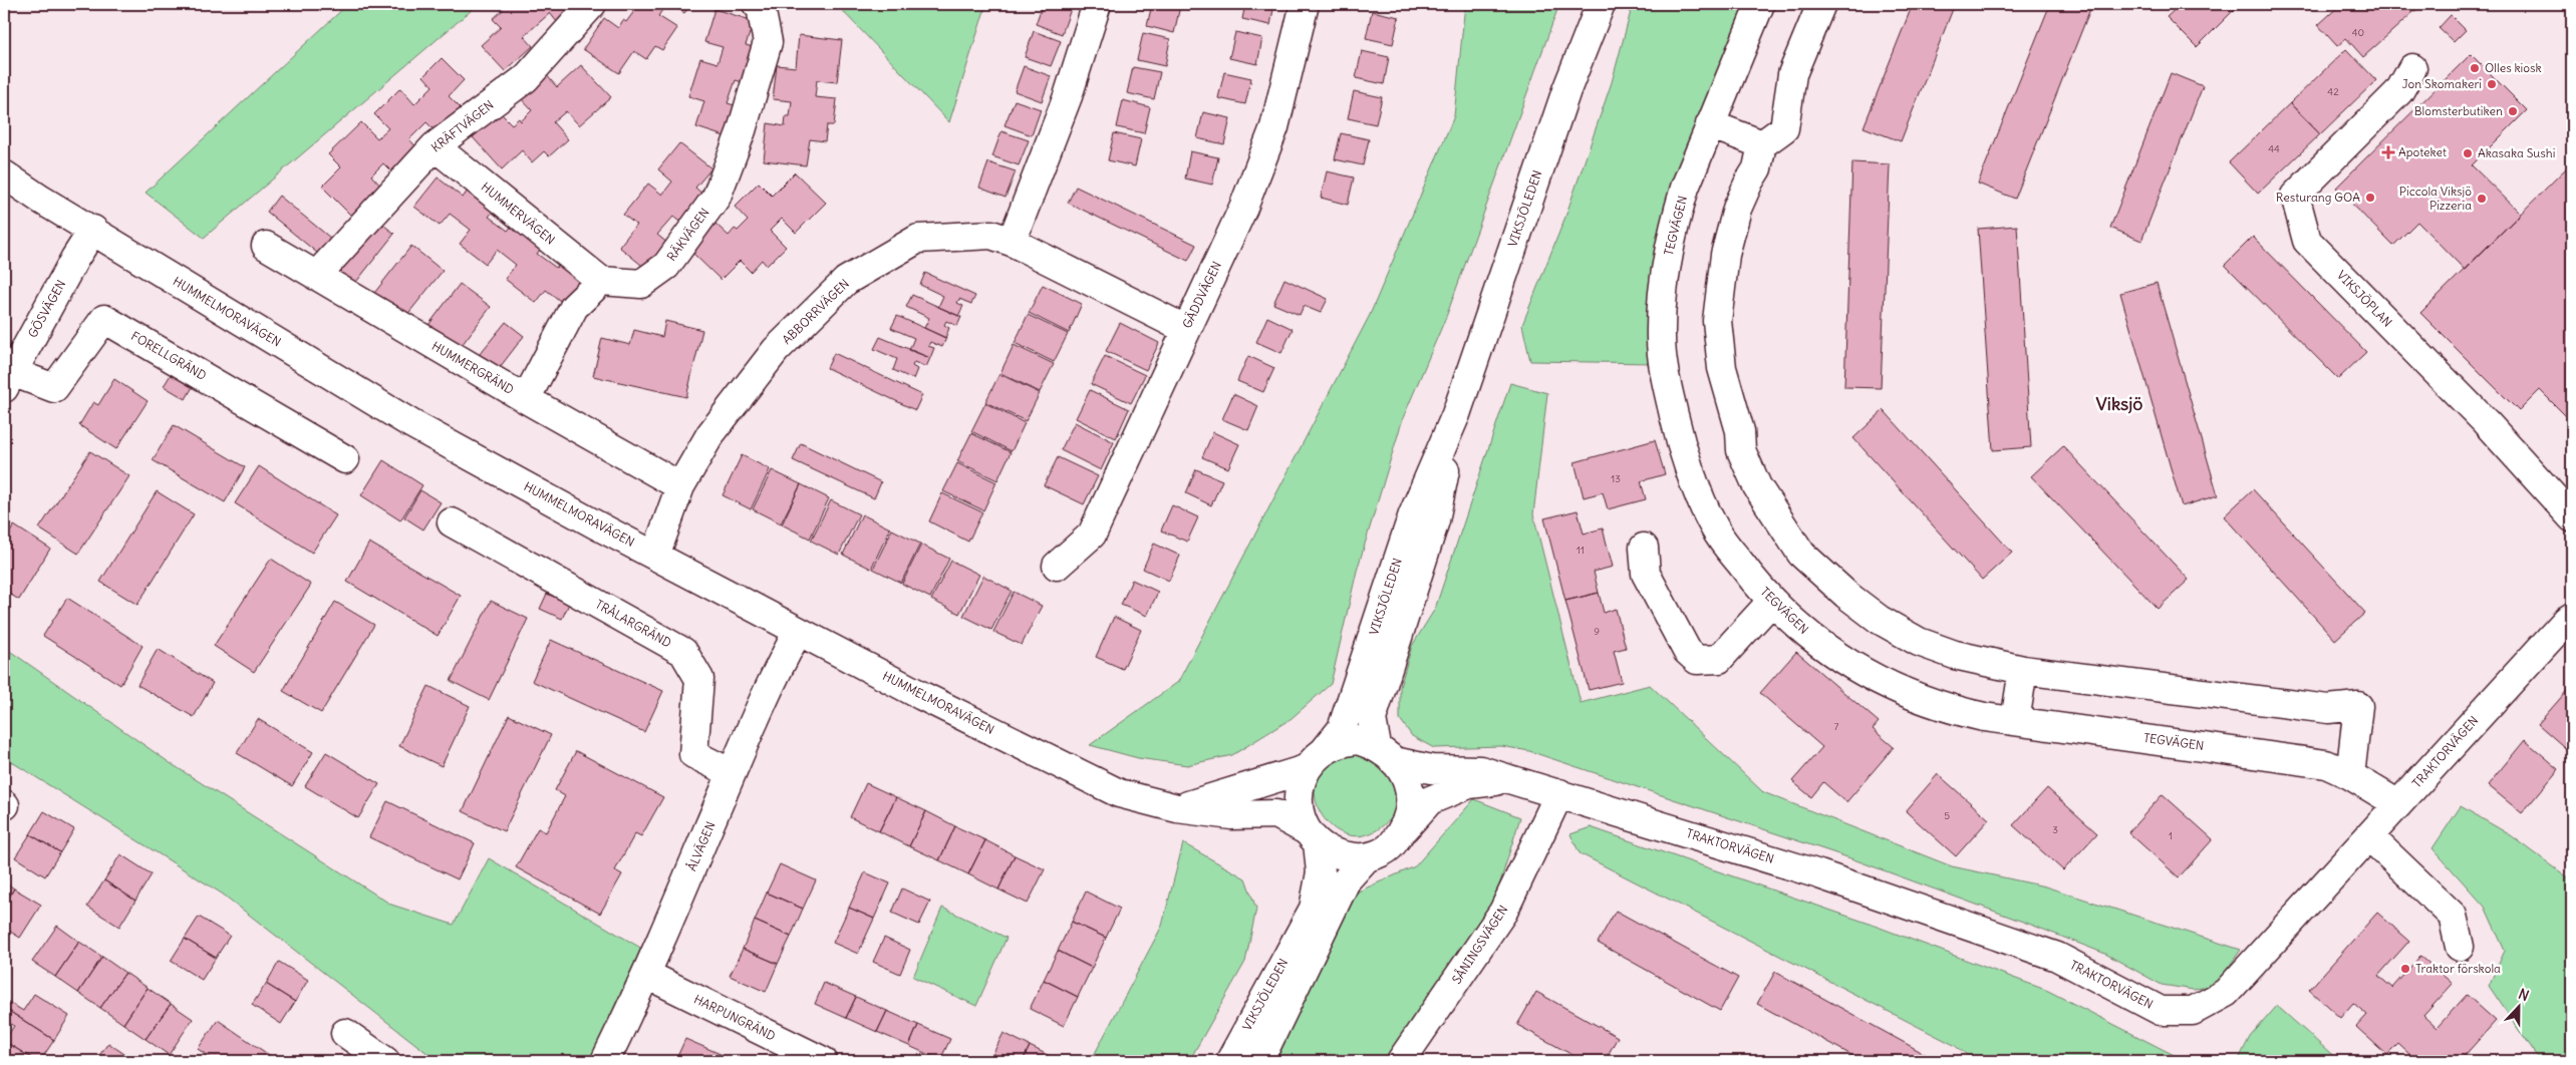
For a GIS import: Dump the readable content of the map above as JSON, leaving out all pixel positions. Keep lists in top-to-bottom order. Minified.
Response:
{"streets":{"street":["KRÄFTVÄGEN","VIKSJÖLEDEN","HUMMERVÄGEN","TEGVÄGEN","RÄKVÄGEN","GÄDDVÄGEN","VIKSJÖPLAN","GÖSVÄGEN","HUMMELMORAVÄGEN","ABBORRVÄGEN","FORELLGRÄND","HUMMERGRÄND","TRÅLARGRÄND","TRAKTORVÄGEN","ÅLVÄGEN","SÅNINGSVÄGEN","HARPUNGRÄND"]},"crossings":[["KRÄFTVÄGEN","HUMMERVÄGEN"],["KRÄFTVÄGEN","HUMMERGRÄND"],["VIKSJÖLEDEN","HUMMELMORAVÄGEN"],["VIKSJÖLEDEN","TRAKTORVÄGEN"],["HUMMERVÄGEN","RÄKVÄGEN"],["TEGVÄGEN","TRAKTORVÄGEN"],["GÄDDVÄGEN","ABBORRVÄGEN"],["GÖSVÄGEN","HUMMELMORAVÄGEN"],["GÖSVÄGEN","FORELLGRÄND"],["HUMMELMORAVÄGEN","ABBORRVÄGEN"],["HUMMELMORAVÄGEN","TRAKTORVÄGEN"],["HUMMELMORAVÄGEN","ÅLVÄGEN"],["ABBORRVÄGEN","HUMMERGRÄND"],["TRÅLARGRÄND","ÅLVÄGEN"],["TRAKTORVÄGEN","SÅNINGSVÄGEN"],["ÅLVÄGEN","HARPUNGRÄND"]],"districts":["Viksjö"],"places":{"other":["Olles kiosk","Jon Skomakeri","Blomsterbutiken","Akasaka Sushi","Resturang GOA","Piccola Viksjö Pizzeria","Traktor förskola"],"health":["Apoteket"]},"house_numbers":["40","42","44","13","11","9","7","5","3","1"],"north":"top"}
